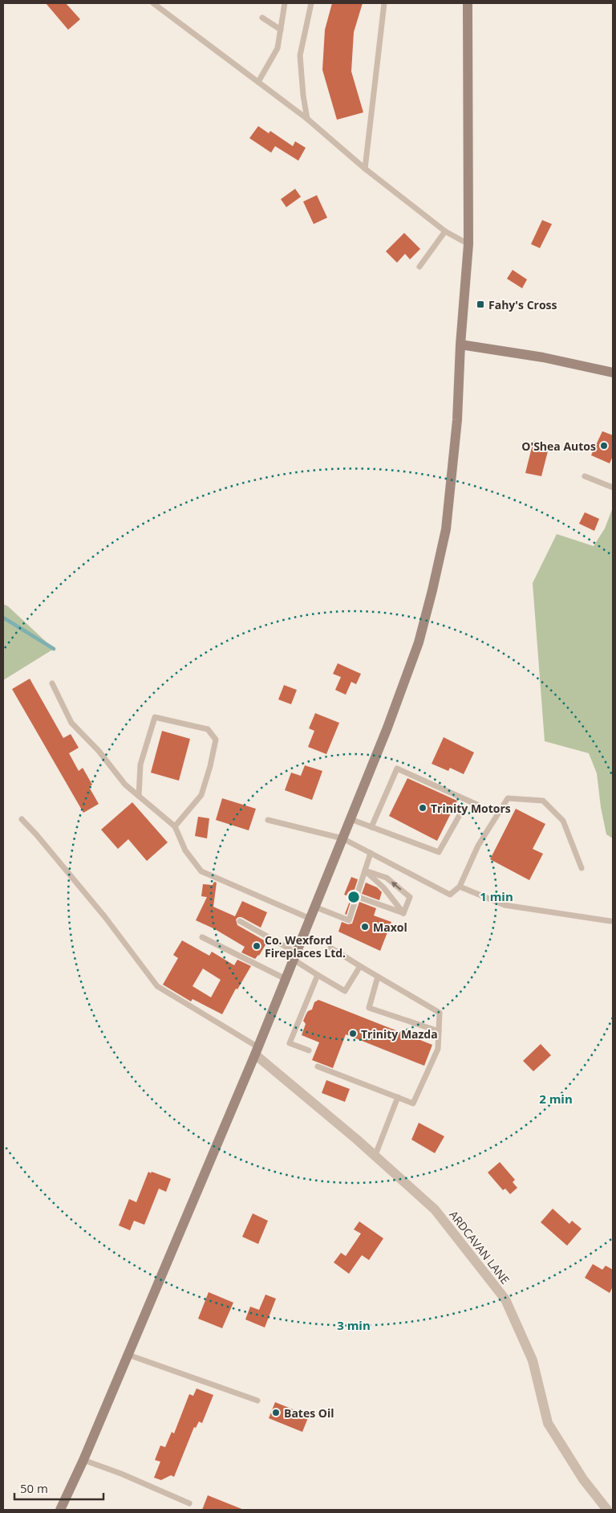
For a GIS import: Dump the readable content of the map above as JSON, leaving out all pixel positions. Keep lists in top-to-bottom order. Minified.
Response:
{"streets":{"street":["ARDCAVAN LANE"]},"places":{"transit":["Fahy's Cross"],"other":["O'Shea Autos","Trinity Motors","Maxol","Co. Wexford Fireplaces Ltd.","Trinity Mazda","Bates Oil"]},"scale_bar":"50 m","rings":["1 min","2 min","3 min"]}
